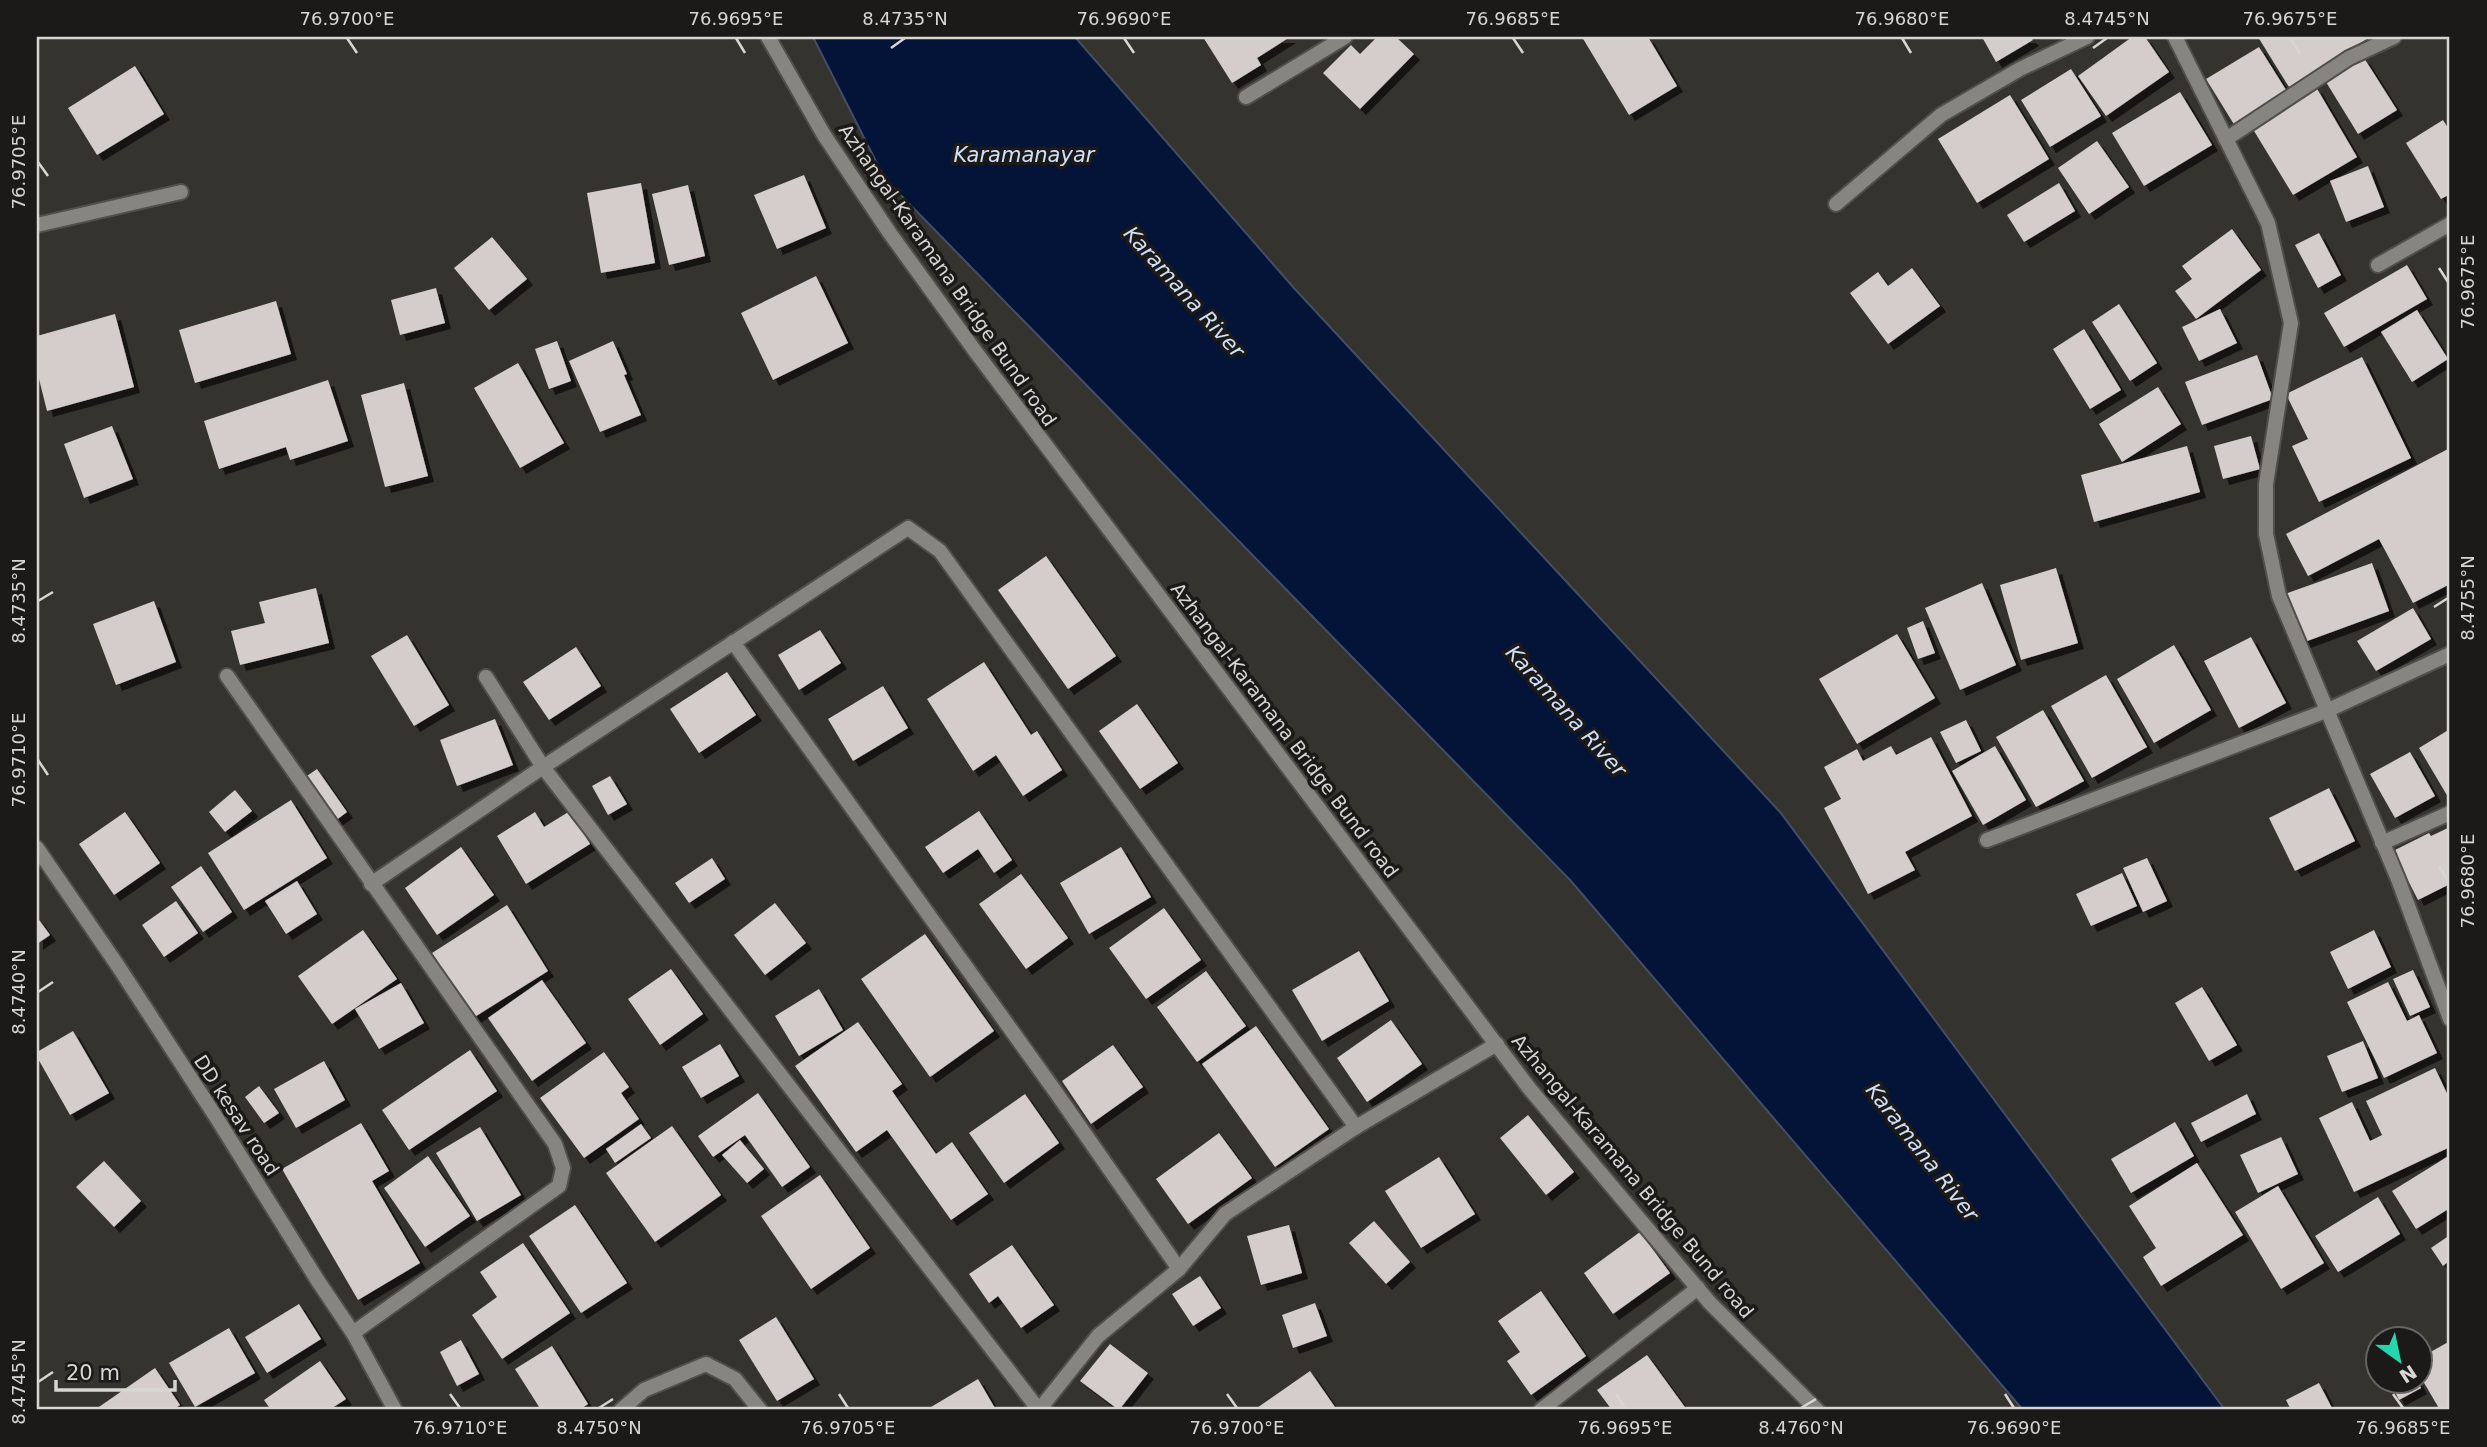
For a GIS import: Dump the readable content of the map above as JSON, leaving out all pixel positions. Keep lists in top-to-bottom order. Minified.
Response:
{"streets":{"street":["Azhangal-Karamana Bridge Bund road","DD kesav road"]},"water":["Karamanayar","Karamana River"],"scale_bar":"20 m","north":"bottom right","coordinates":["76.9700°E","76.9695°E","8.4735°N","76.9690°E","76.9685°E","76.9680°E","8.4745°N","76.9675°E","76.9705°E","8.4755°N","76.9710°E","8.4740°N","8.4750°N","8.4760°N"]}
